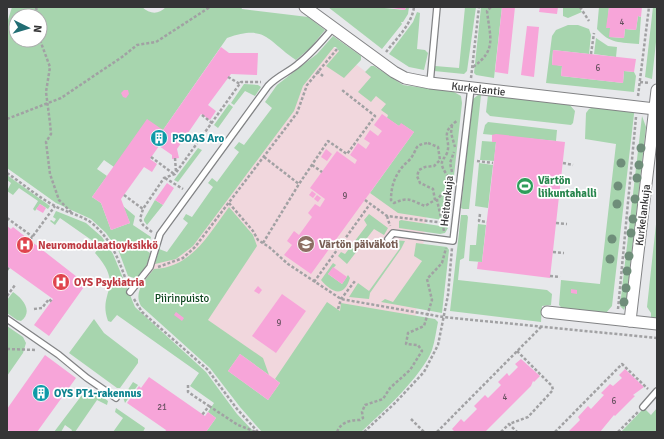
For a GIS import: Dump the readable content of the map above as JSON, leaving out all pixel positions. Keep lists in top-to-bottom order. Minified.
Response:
{"streets":{"street":["Kurkelantie","Kurkelankuja"],"lane":["Heitonkuja"]},"crossings":[["Kurkelantie","Heitonkuja"],["Kurkelantie","Kurkelankuja"]],"parks":["Piirinpuisto"],"places":{"building":["PSOAS Aro","OYS PT1-rakennus"],"sports":["Värtön liikuntahalli"],"school or university":["Värtön päiväkoti"],"hospital":["Neuromodulaatioyksikkö","OYS Psykiatria"]},"house_numbers":["4","6","9","9","4","6","21"],"north":"right"}
